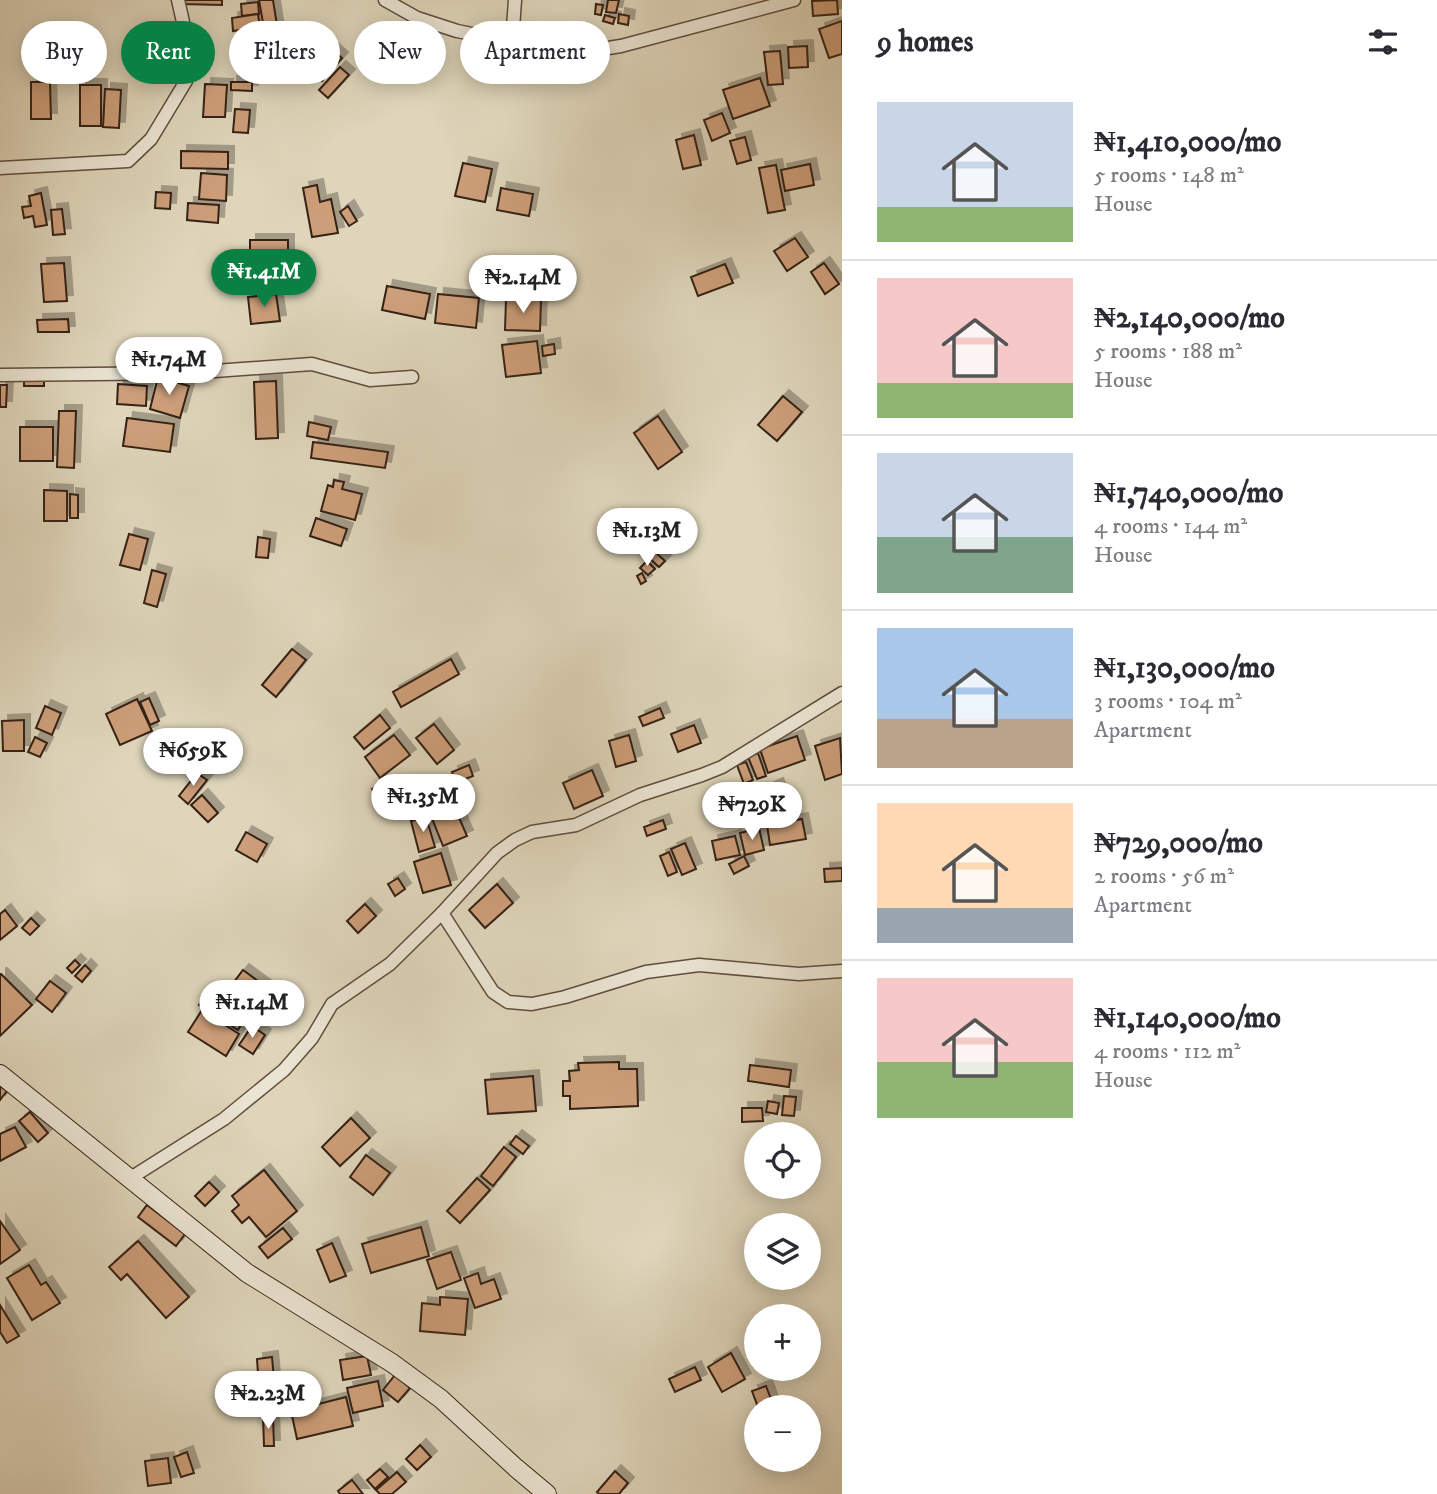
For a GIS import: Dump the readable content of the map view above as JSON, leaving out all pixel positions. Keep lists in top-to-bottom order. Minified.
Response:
{"page":{"heading":"9 homes","chip":["Buy","Rent","Filters","New","Apartment"],"list":[{"name":"₦1,410,000/mo","note":"5 rooms · 148 m² · House"},{"name":"₦2,140,000/mo","note":"5 rooms · 188 m² · House"},{"name":"₦1,740,000/mo","note":"4 rooms · 144 m² · House"},{"name":"₦1,130,000/mo","note":"3 rooms · 104 m² · Apartment"},{"name":"₦729,000/mo","note":"2 rooms · 56 m² · Apartment"},{"name":"₦1,140,000/mo","note":"4 rooms · 112 m² · House"}],"price":["₦1.41M","₦2.14M","₦1.74M","₦1.13M","₦659K","₦1.35M","₦729K","₦1.14M","₦2.23M"],"map_buttons":["+","−"]}}
